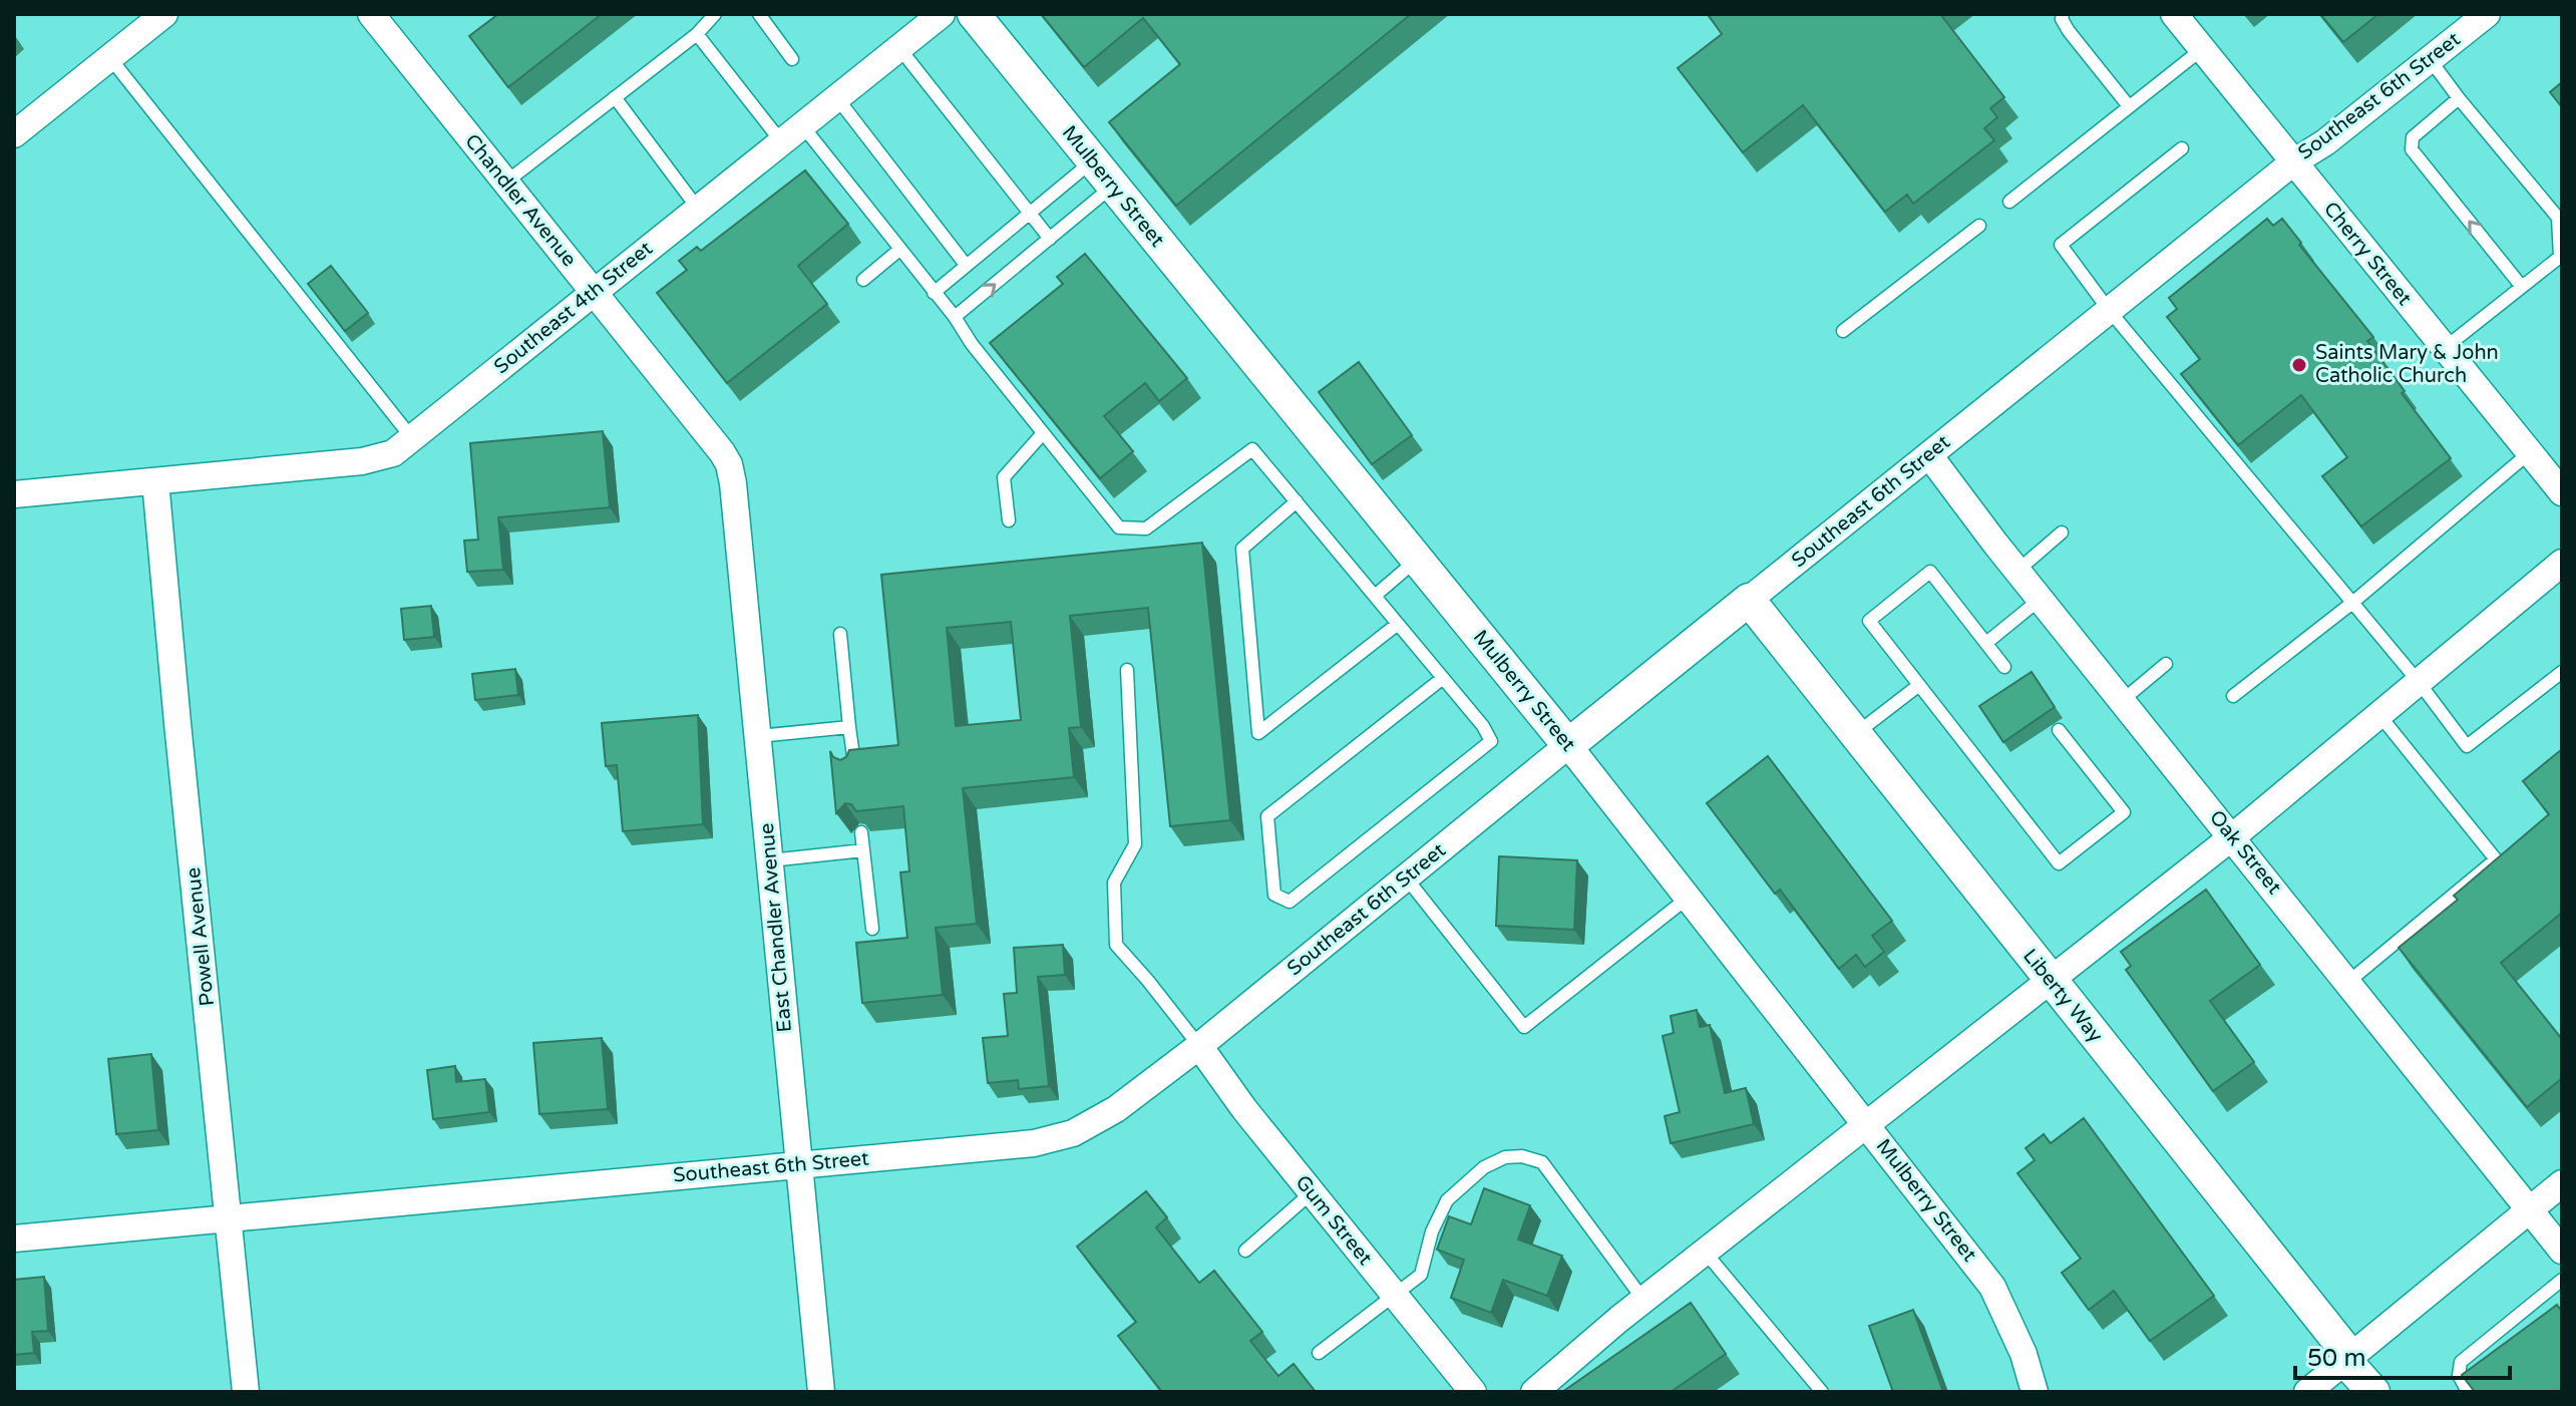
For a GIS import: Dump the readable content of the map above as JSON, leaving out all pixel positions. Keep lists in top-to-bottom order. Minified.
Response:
{"streets":{"street":["Southeast 6th Street","Mulberry Street","Chandler Avenue","Cherry Street","Southeast 4th Street","Oak Street","East Chandler Avenue","Powell Avenue","Liberty Way","Gum Street"]},"crossings":[["Southeast 6th Street","Mulberry Street"],["Southeast 6th Street","Cherry Street"],["Southeast 6th Street","Oak Street"],["Southeast 6th Street","East Chandler Avenue"],["Southeast 6th Street","Powell Avenue"],["Southeast 6th Street","Liberty Way"],["Southeast 6th Street","Gum Street"],["Chandler Avenue","Southeast 4th Street"],["Chandler Avenue","East Chandler Avenue"],["Southeast 4th Street","Powell Avenue"]],"places":["Saints Mary & John Catholic Church"],"scale_bar":"50 m"}
